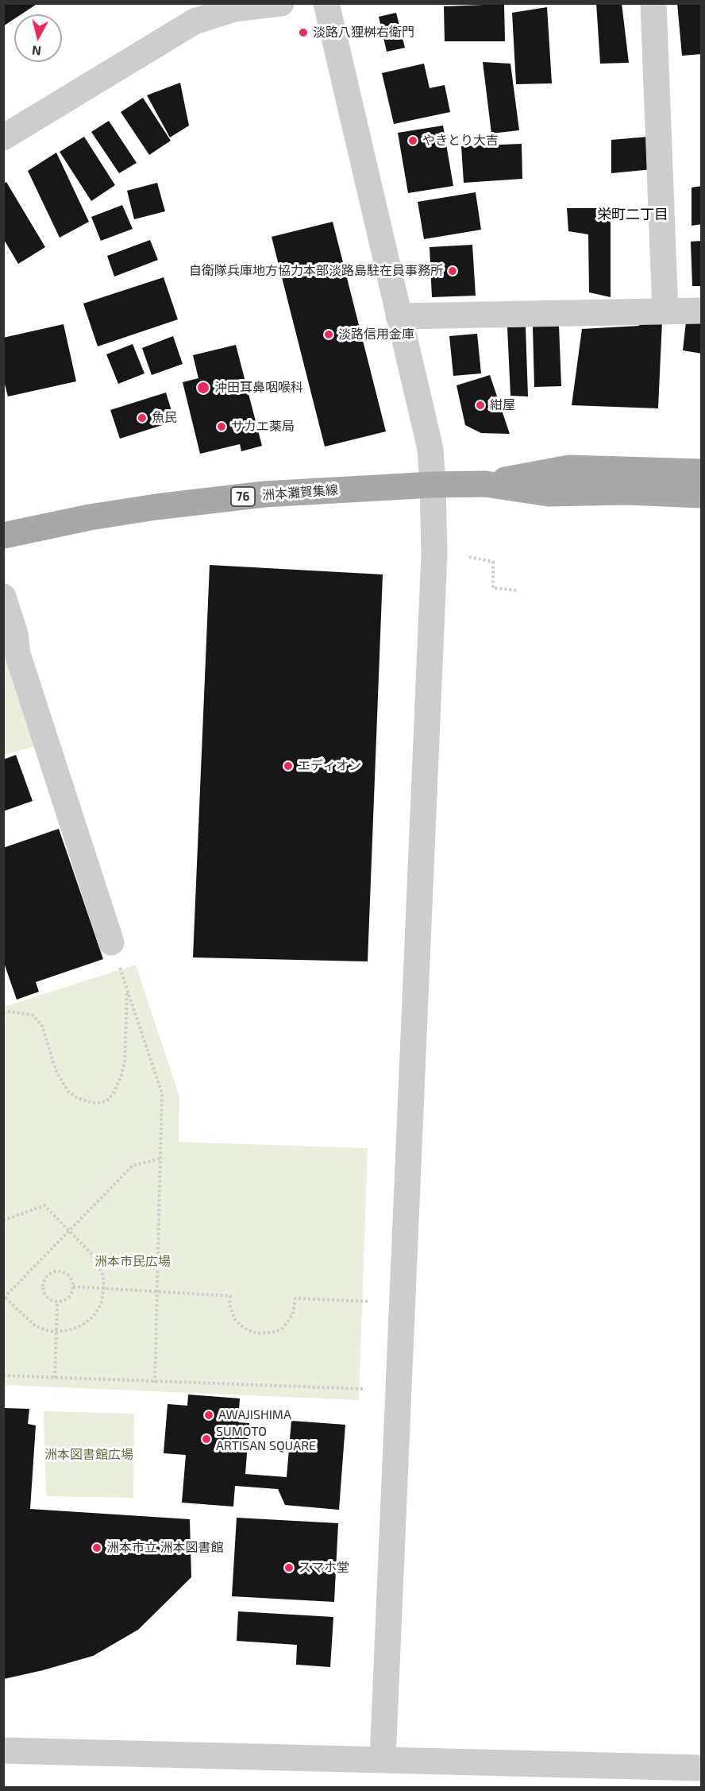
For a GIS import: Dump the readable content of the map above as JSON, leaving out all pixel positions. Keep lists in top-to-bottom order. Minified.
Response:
{"streets":{"main road":["洲本灘賀集線","76"]},"districts":["栄町二丁目"],"parks":["洲本市民広場","洲本図書館広場"],"places":["淡路八狸桝右衛門","やきとり大吉","自衛隊兵庫地方協力本部淡路島駐在員事務所","淡路信用金庫","沖田耳鼻咽喉科","紺屋","魚民","サカエ薬局","エディオン","AWAJISHIMA","SUMOTO ARTISAN SQUARE","洲本市立 洲本図書館","スマホ堂"],"north":"bottom"}
